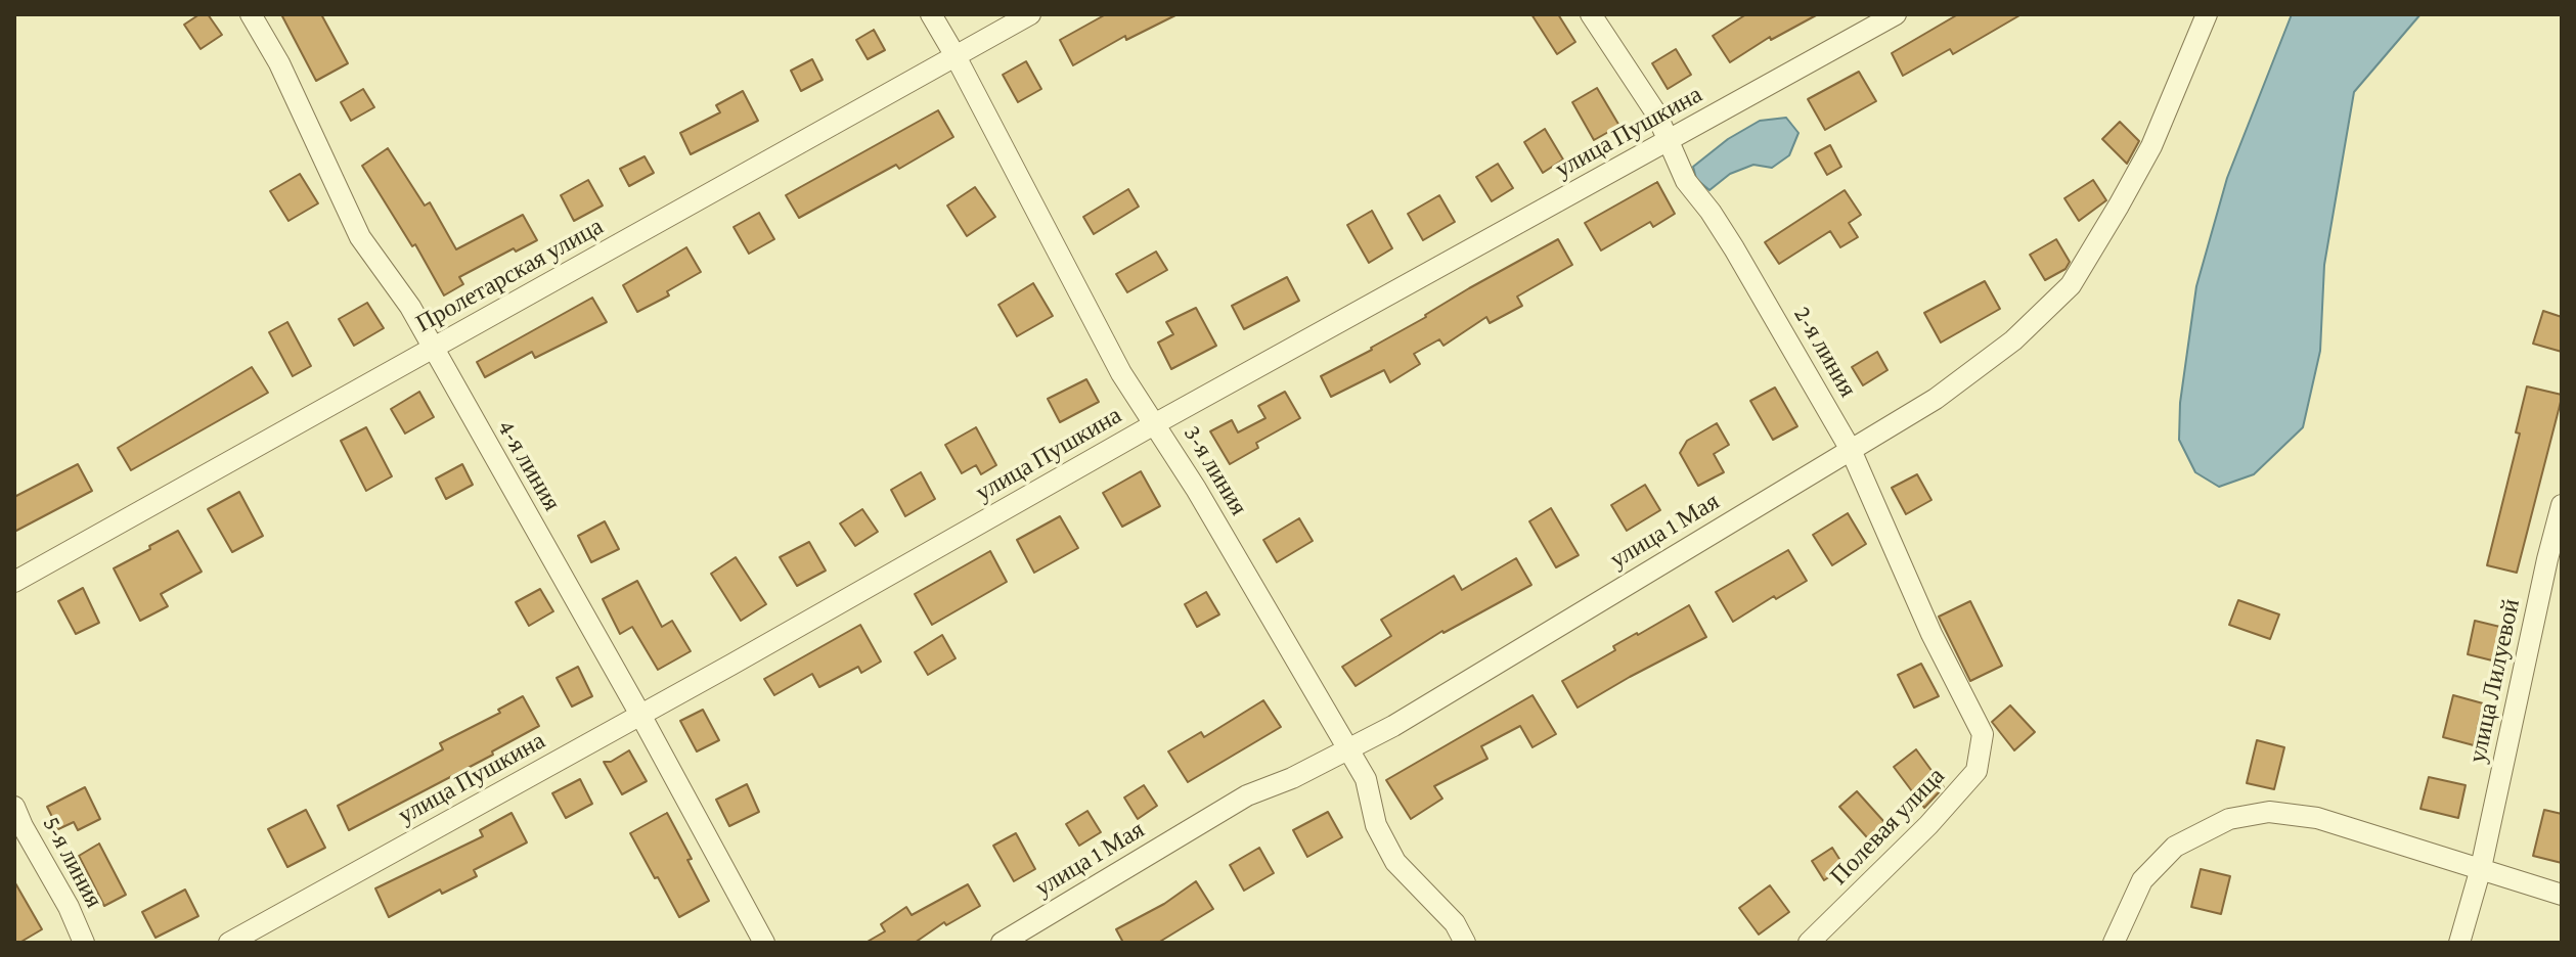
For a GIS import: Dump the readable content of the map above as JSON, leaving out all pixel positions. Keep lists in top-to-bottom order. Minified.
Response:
{"streets":{"street":["улица Пушкина","Пролетарская улица","2-я линия","4-я линия","3-я линия","улица 1 Мая","улица Лилуевой","Полевая улица","5-я линия"]},"crossings":[["улица Пушкина","2-я линия"],["улица Пушкина","4-я линия"],["улица Пушкина","3-я линия"],["Пролетарская улица","4-я линия"],["Пролетарская улица","3-я линия"],["2-я линия","улица 1 Мая"],["2-я линия","Полевая улица"],["3-я линия","улица 1 Мая"]]}
